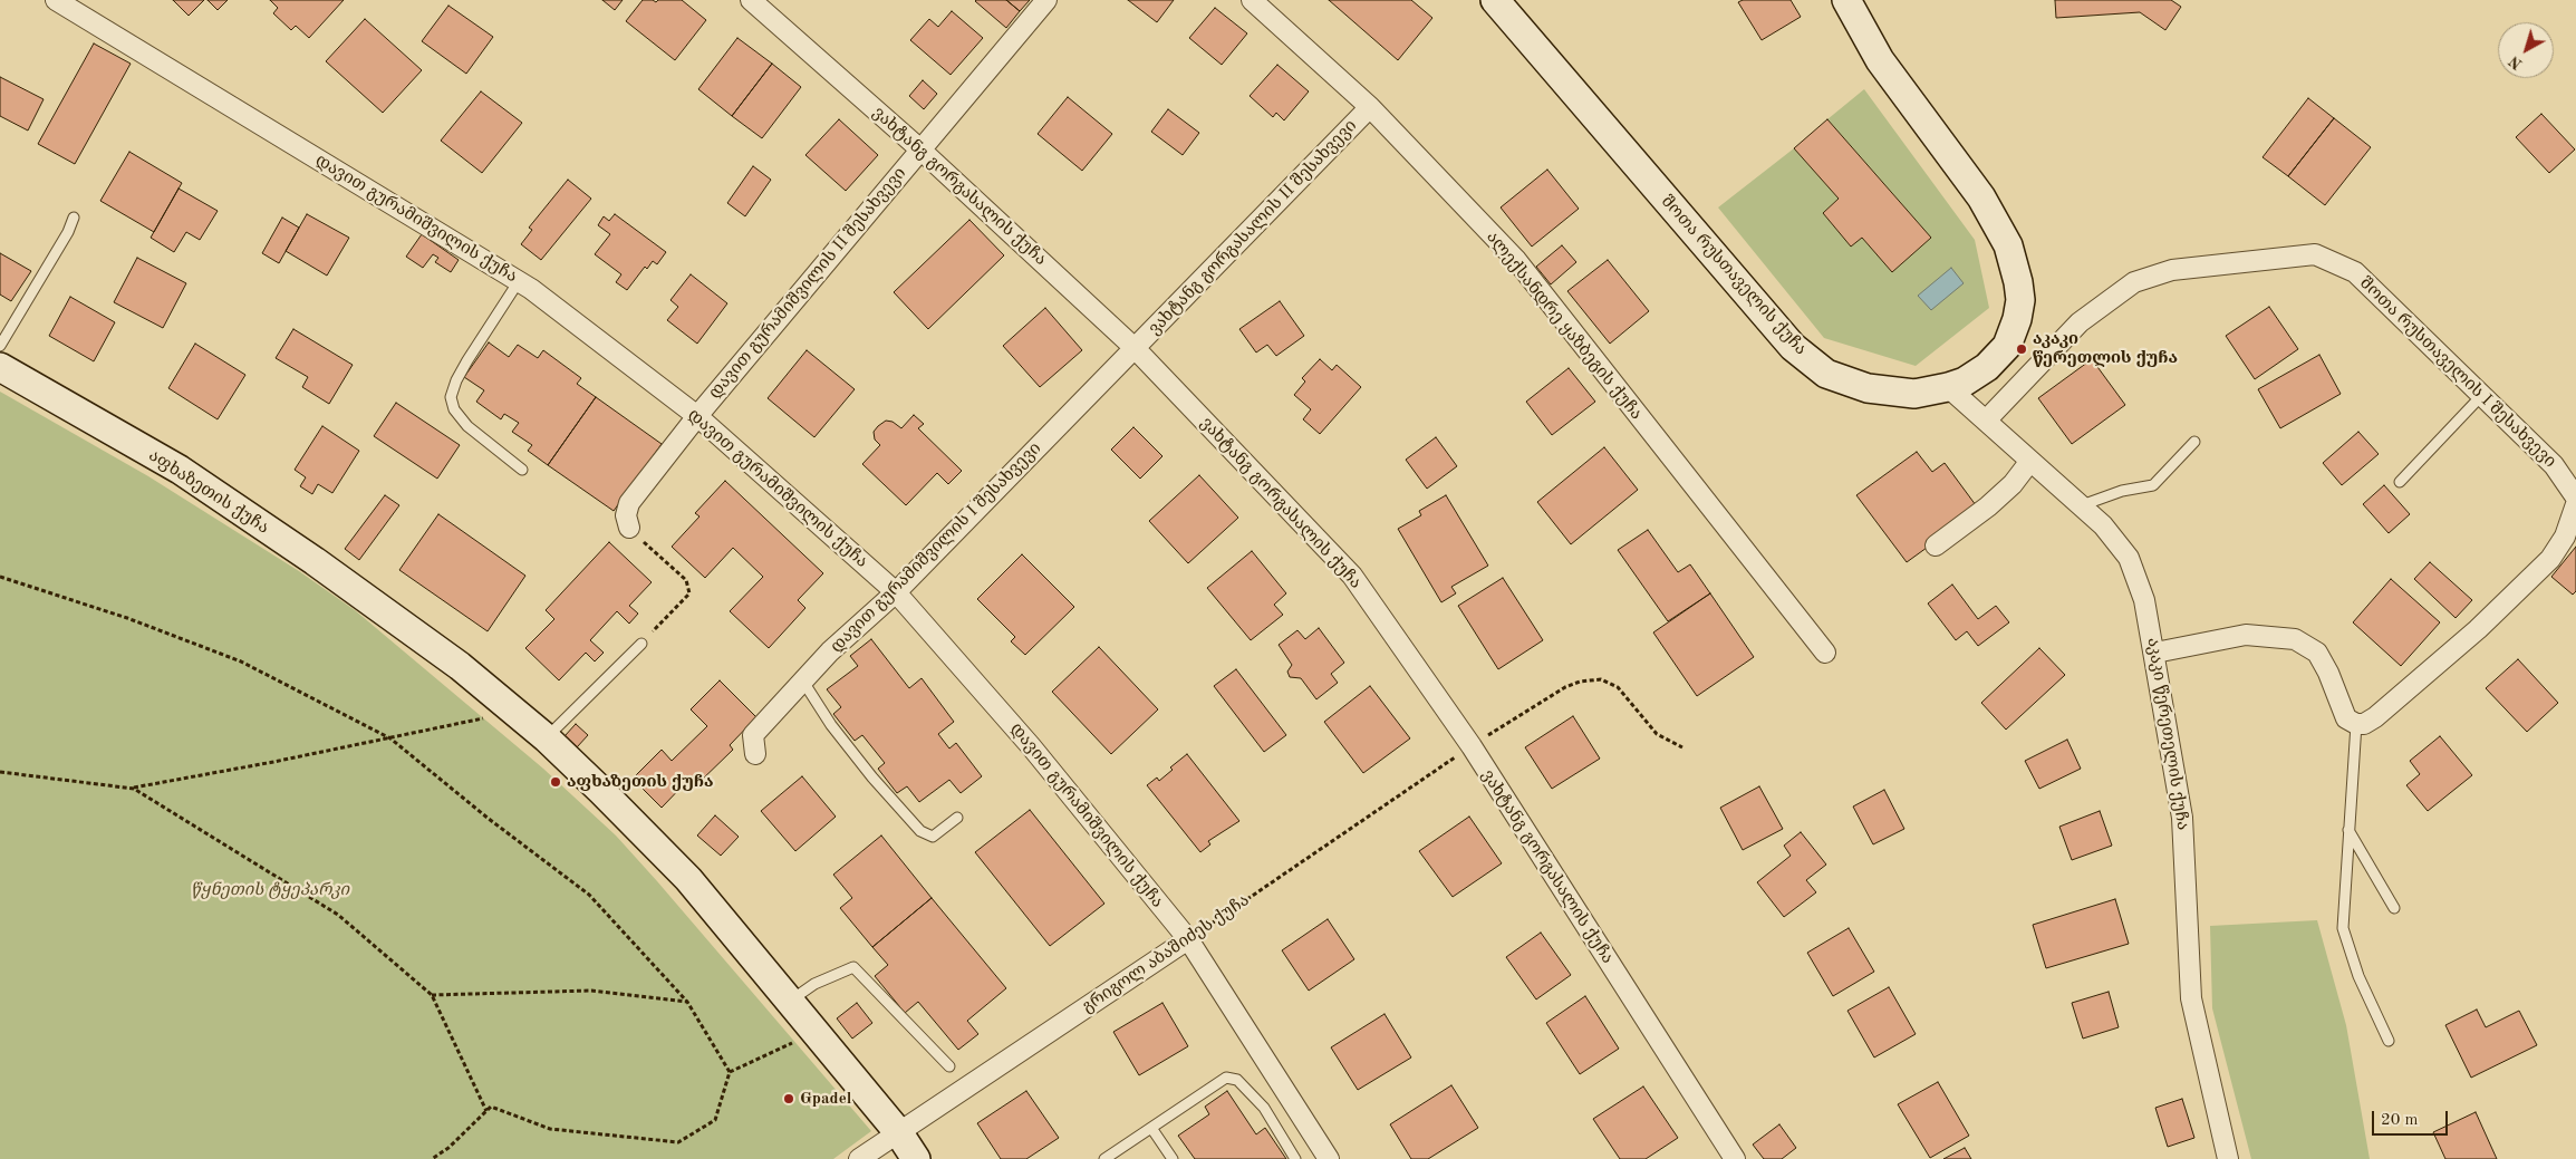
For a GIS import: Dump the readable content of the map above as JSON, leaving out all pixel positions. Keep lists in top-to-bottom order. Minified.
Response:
{"streets":{"street":["ვახტანგ გორგასალის ქუჩა","დავით გურამიშვილის ქუჩა","ვახტანგ გორგასალის II შესახვევი","შოთა რუსთაველის ქუჩა","დავით გურამიშვილის II შესახვევი","ალექსანდრე ყაზბეგის ქუჩა","შოთა რუსთაველის I შესახვევი","აფხაზეთის ქუჩა","დავით გურამიშვილის I შესახვევი","აკაკი წერეთელის ქუჩა","გრიგოლ აბაშიძეს ქუჩა"]},"crossings":[["ვახტანგ გორგასალის ქუჩა","ვახტანგ გორგასალის II შესახვევი"],["ვახტანგ გორგასალის ქუჩა","დავით გურამიშვილის II შესახვევი"],["ვახტანგ გორგასალის ქუჩა","დავით გურამიშვილის I შესახვევი"],["ვახტანგ გორგასალის ქუჩა","გრიგოლ აბაშიძეს ქუჩა"],["დავით გურამიშვილის ქუჩა","დავით გურამიშვილის II შესახვევი"],["დავით გურამიშვილის ქუჩა","დავით გურამიშვილის I შესახვევი"],["დავით გურამიშვილის ქუჩა","გრიგოლ აბაშიძეს ქუჩა"],["ვახტანგ გორგასალის II შესახვევი","ალექსანდრე ყაზბეგის ქუჩა"],["ვახტანგ გორგასალის II შესახვევი","დავით გურამიშვილის I შესახვევი"],["შოთა რუსთაველის ქუჩა","აკაკი წერეთელის ქუჩა"],["შოთა რუსთაველის I შესახვევი","აკაკი წერეთელის ქუჩა"],["აფხაზეთის ქუჩა","გრიგოლ აბაშიძეს ქუჩა"]],"parks":["წყნეთის ტყეპარკი"],"places":["აკაკი წერეთლის ქუჩა","აფხაზეთის ქუჩა","Gpadel"],"scale_bar":"20 m","north":"bottom left"}
